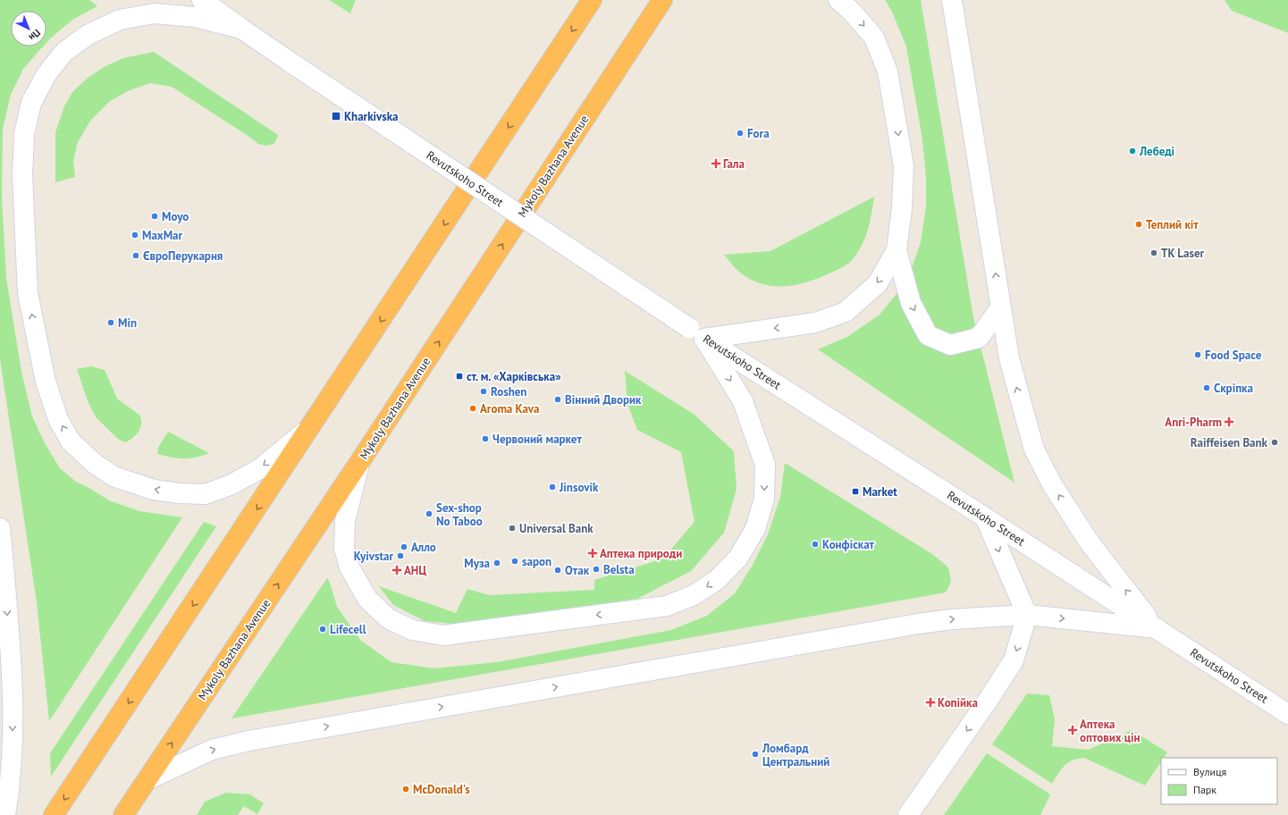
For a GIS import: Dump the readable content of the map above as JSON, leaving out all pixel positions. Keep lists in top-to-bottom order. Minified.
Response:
{"streets":{"highway":["Mykoly Bazhana Avenue"],"street":["Revutskoho Street"]},"places":{"transit":["Kharkivska","ст. м. «Харківська»","Market"],"other":["Fora","Лебеді","Moyo","Теплий кіт","MaxMar","TK Laser","ЄвроПерукарня","Min","Food Space","Скріпка","Roshen","Вінний Дворик","Aroma Kava","Червоний маркет","Raiffeisen Bank","Jinsovik","Sex-shop No Taboo","Universal Bank","Конфіскат","Алло","Kyivstar","sapon","Муза","Belsta","Отак","Lifecell","Ломбард Центральний","McDonald's"],"health":["Гала","Anri-Pharm","Аптека природи","АНЦ","Копійка","Аптека оптових цін"]},"legend":["Вулиця","Парк"],"north":"bottom right"}
